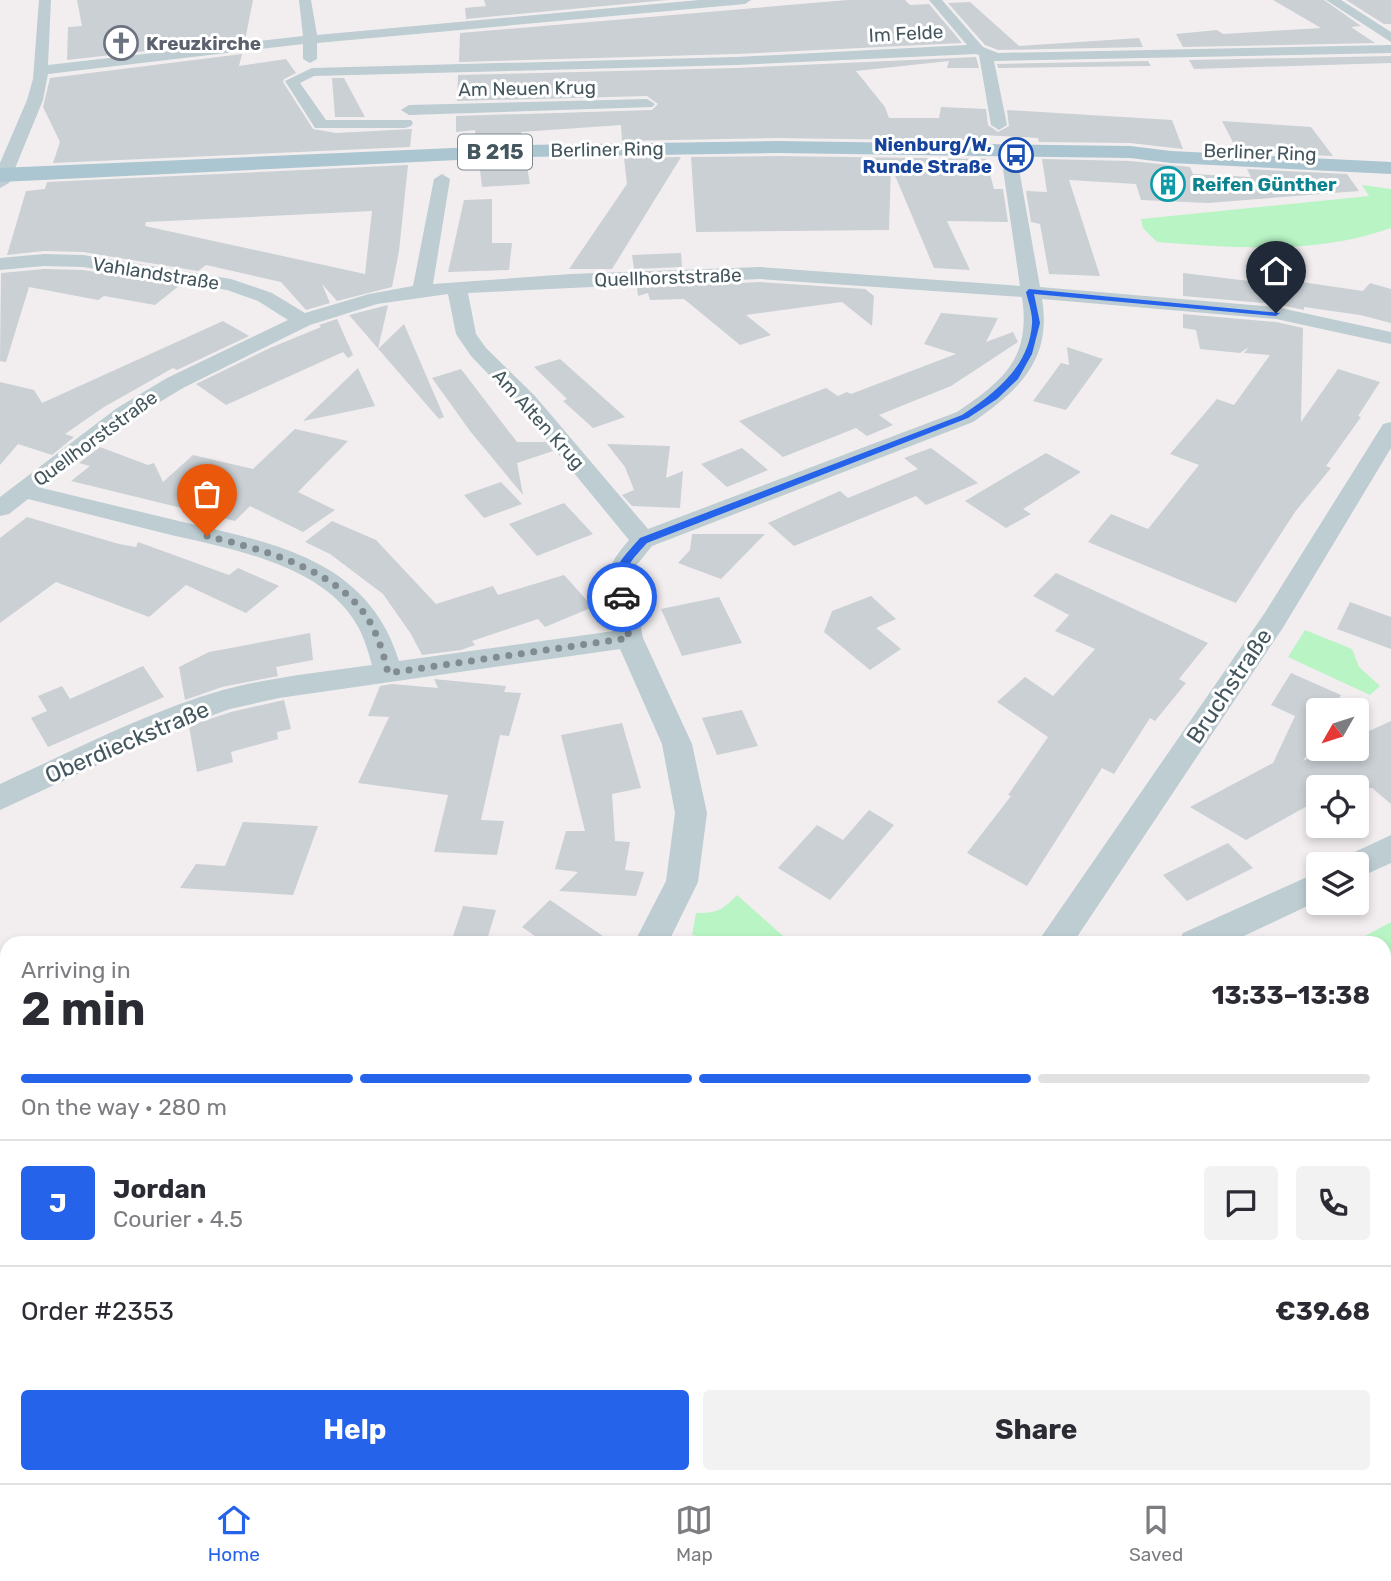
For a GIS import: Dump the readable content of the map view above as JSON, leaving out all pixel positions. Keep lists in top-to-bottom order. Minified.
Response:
{"streets":{"main road":["Berliner Ring","B 215"],"street":["Im Felde","Am Neuen Krug","Vahlandstraße","Quellhorststraße","Am Alten Krug","Bruchstraße","Oberdieckstraße"]},"crossings":[["Im Felde","Am Neuen Krug"],["Vahlandstraße","Quellhorststraße"],["Quellhorststraße","Am Alten Krug"]],"places":{"church":["Kreuzkirche"],"bus stop":["Nienburg/W, Runde Straße"],"building":["Reifen Günther"]},"north":"bottom left","page":{"heading":["2 min","Arriving in","13:33–13:38"],"panel":["Jordan","Courier · 4.5","Order #2353","€39.68"],"bar":"On the way · 280 m","round":"J","buttons":["Help","Share"],"tabs":["Home","Map","Saved"]}}
